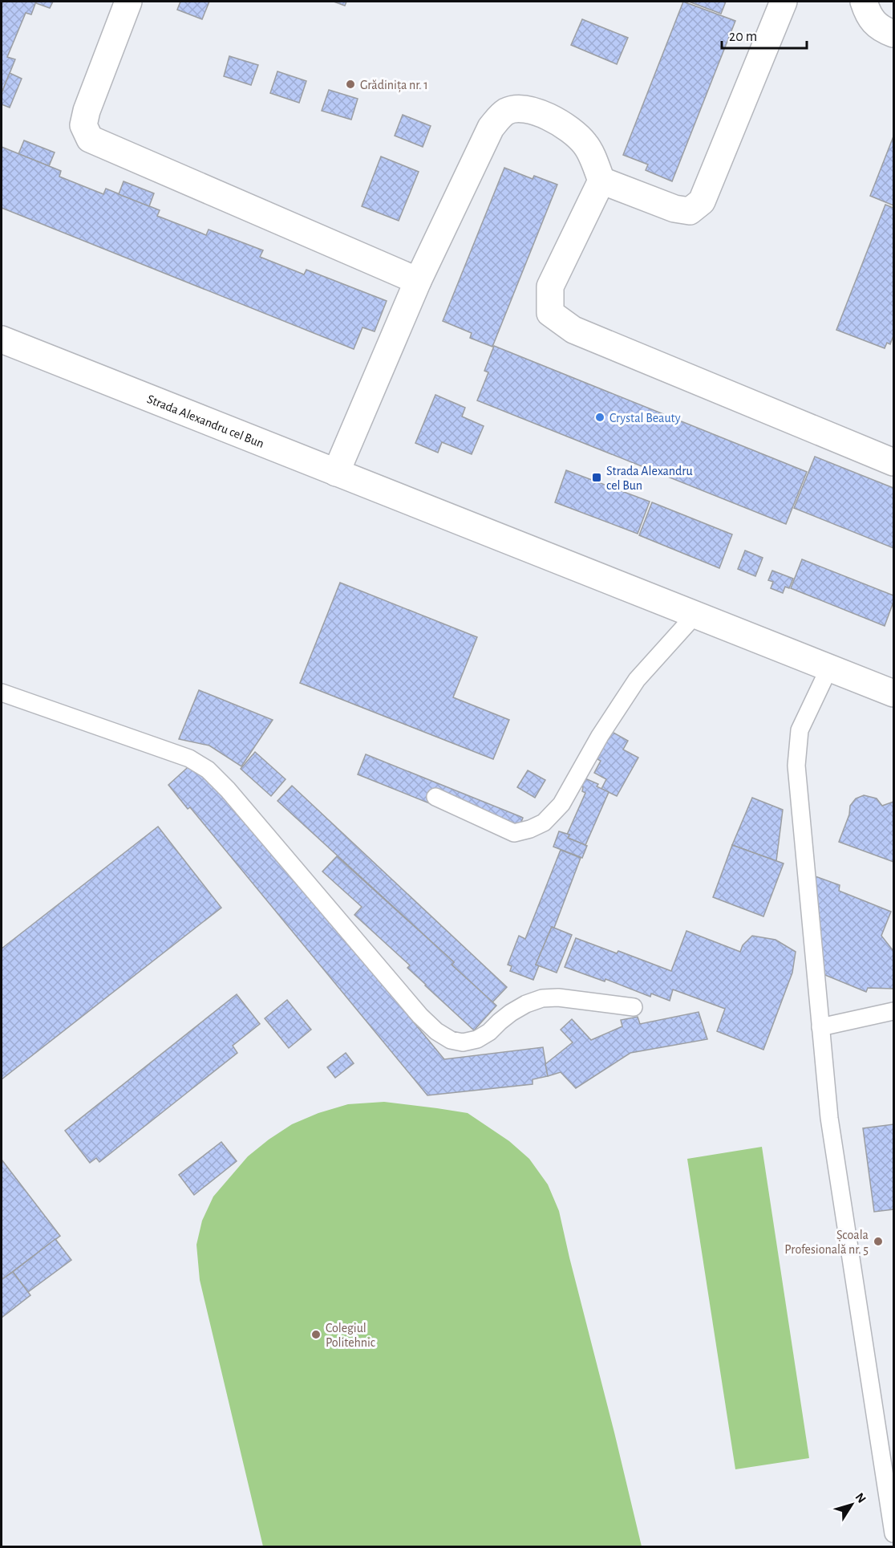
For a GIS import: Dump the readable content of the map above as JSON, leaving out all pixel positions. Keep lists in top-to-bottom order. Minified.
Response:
{"streets":{"street":["Strada Alexandru cel Bun"]},"places":{"other":["Grădinița nr. 1","Crystal Beauty","Școala Profesională nr. 5","Colegiul Politehnic"],"transit":["Strada Alexandru cel Bun"]},"scale_bar":"20 m","north":"top right"}
